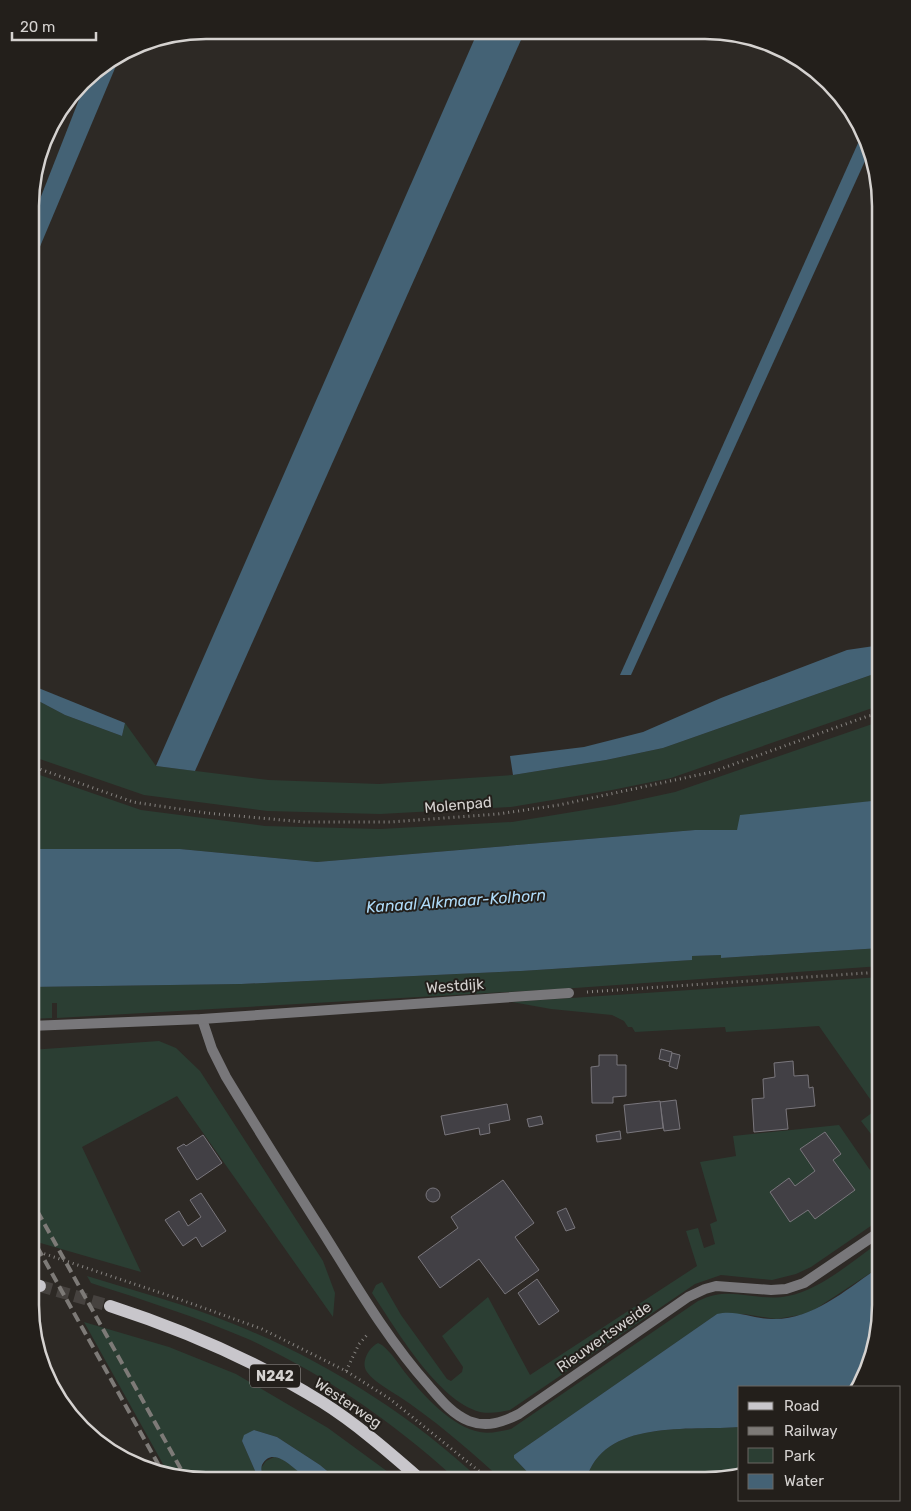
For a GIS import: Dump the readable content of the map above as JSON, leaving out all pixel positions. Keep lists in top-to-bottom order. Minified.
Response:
{"streets":{"main road":["N242","Westerweg"],"street":["Westdijk","Rieuwertsweide"],"path":["Molenpad"]},"water":["Kanaal Alkmaar-Kolhorn"],"legend":["Road","Railway","Park","Water"],"scale_bar":"20 m"}
